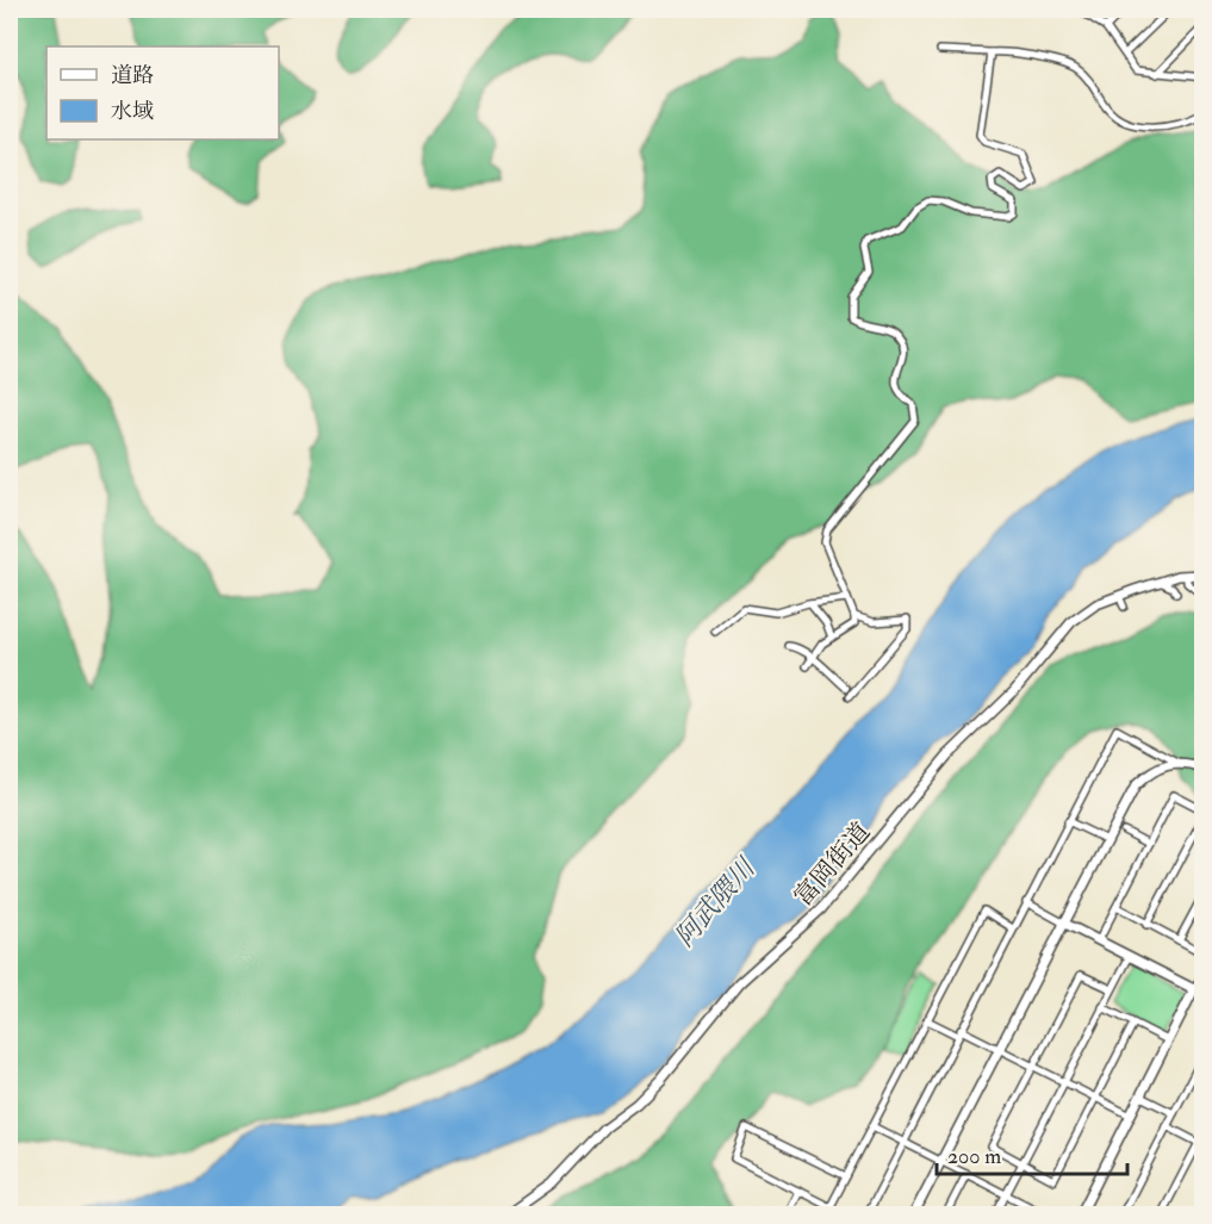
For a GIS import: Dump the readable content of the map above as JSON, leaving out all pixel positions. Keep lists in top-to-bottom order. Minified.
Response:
{"streets":{"street":["富岡街道"]},"water":["阿武隈川"],"legend":["道路","水域"],"scale_bar":"200 m"}
